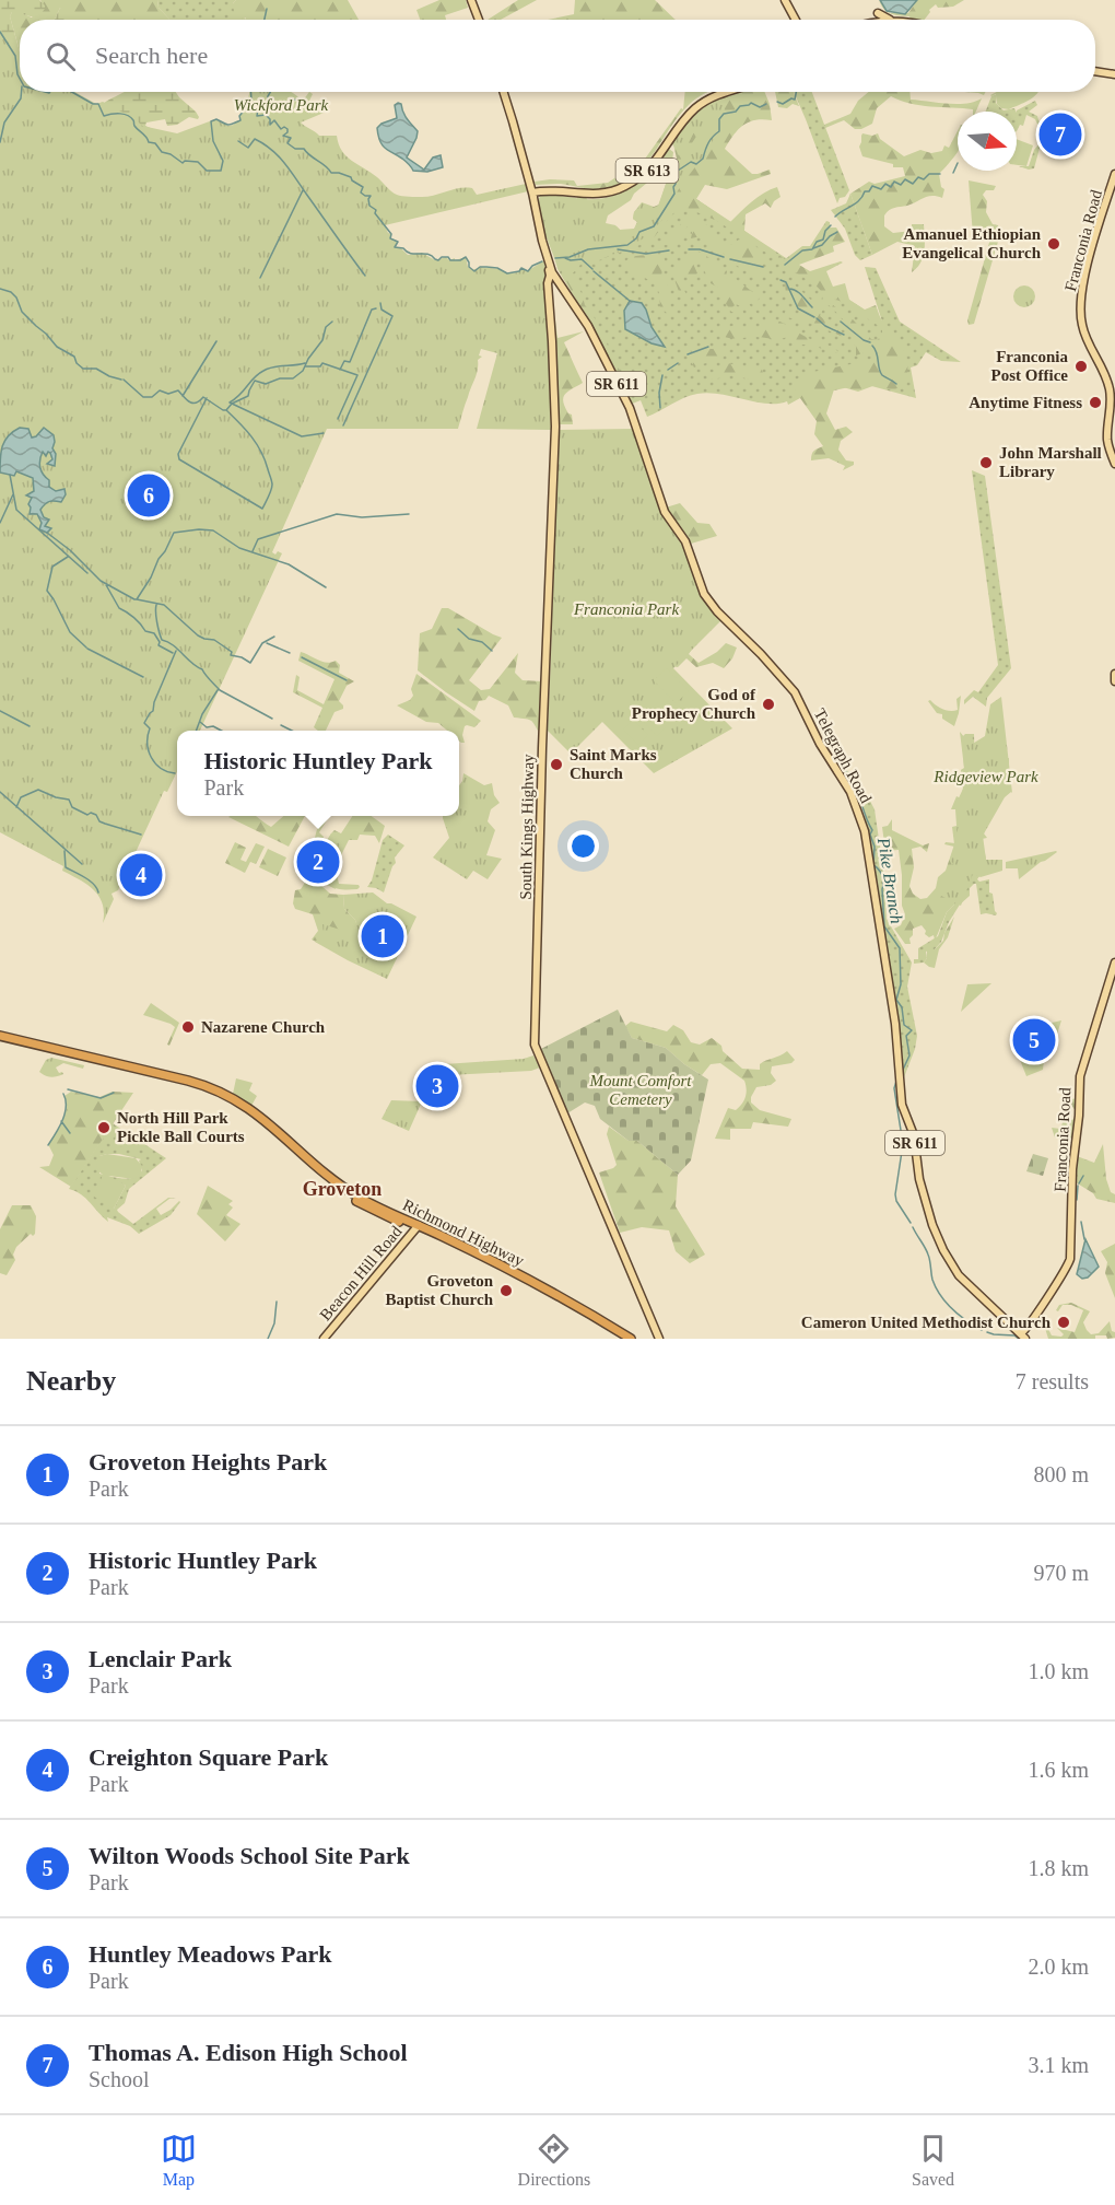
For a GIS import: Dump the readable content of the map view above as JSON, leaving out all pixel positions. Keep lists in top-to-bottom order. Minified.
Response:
{"streets":{"highway":["Richmond Highway"],"main road":["SR 613","Franconia Road","SR 611","Telegraph Road","South Kings Highway","Beacon Hill Road"]},"crossings":[["SR 613","Telegraph Road"],["Franconia Road","Telegraph Road"],["Telegraph Road","South Kings Highway"],["Richmond Highway","Beacon Hill Road"]],"districts":["Groveton"],"water":["Pike Branch"],"parks":["Wickford Park","Franconia Park","Ridgeview Park","Mount Comfort Cemetery"],"places":["Amanuel Ethiopian Evangelical Church","Franconia Post Office","Anytime Fitness","John Marshall Library","God of Prophecy Church","Saint Marks Church","Nazarene Church","North Hill Park Pickle Ball Courts","Groveton Baptist Church","Cameron United Methodist Church"],"north":"right","page":{"search":"Search here","pins":["7","6","2","4","1","5","3"],"popup":["Historic Huntley Park","Park"],"heading":["Nearby","7 results"],"list":[{"mark":"1","name":"Groveton Heights Park","note":"Park","value":"800 m"},{"mark":"2","name":"Historic Huntley Park","note":"Park","value":"970 m"},{"mark":"3","name":"Lenclair Park","note":"Park","value":"1.0 km"},{"mark":"4","name":"Creighton Square Park","note":"Park","value":"1.6 km"},{"mark":"5","name":"Wilton Woods School Site Park","note":"Park","value":"1.8 km"},{"mark":"6","name":"Huntley Meadows Park","note":"Park","value":"2.0 km"},{"mark":"7","name":"Thomas A. Edison High School","note":"School","value":"3.1 km"}],"nav":["Map","Directions","Saved"]}}
